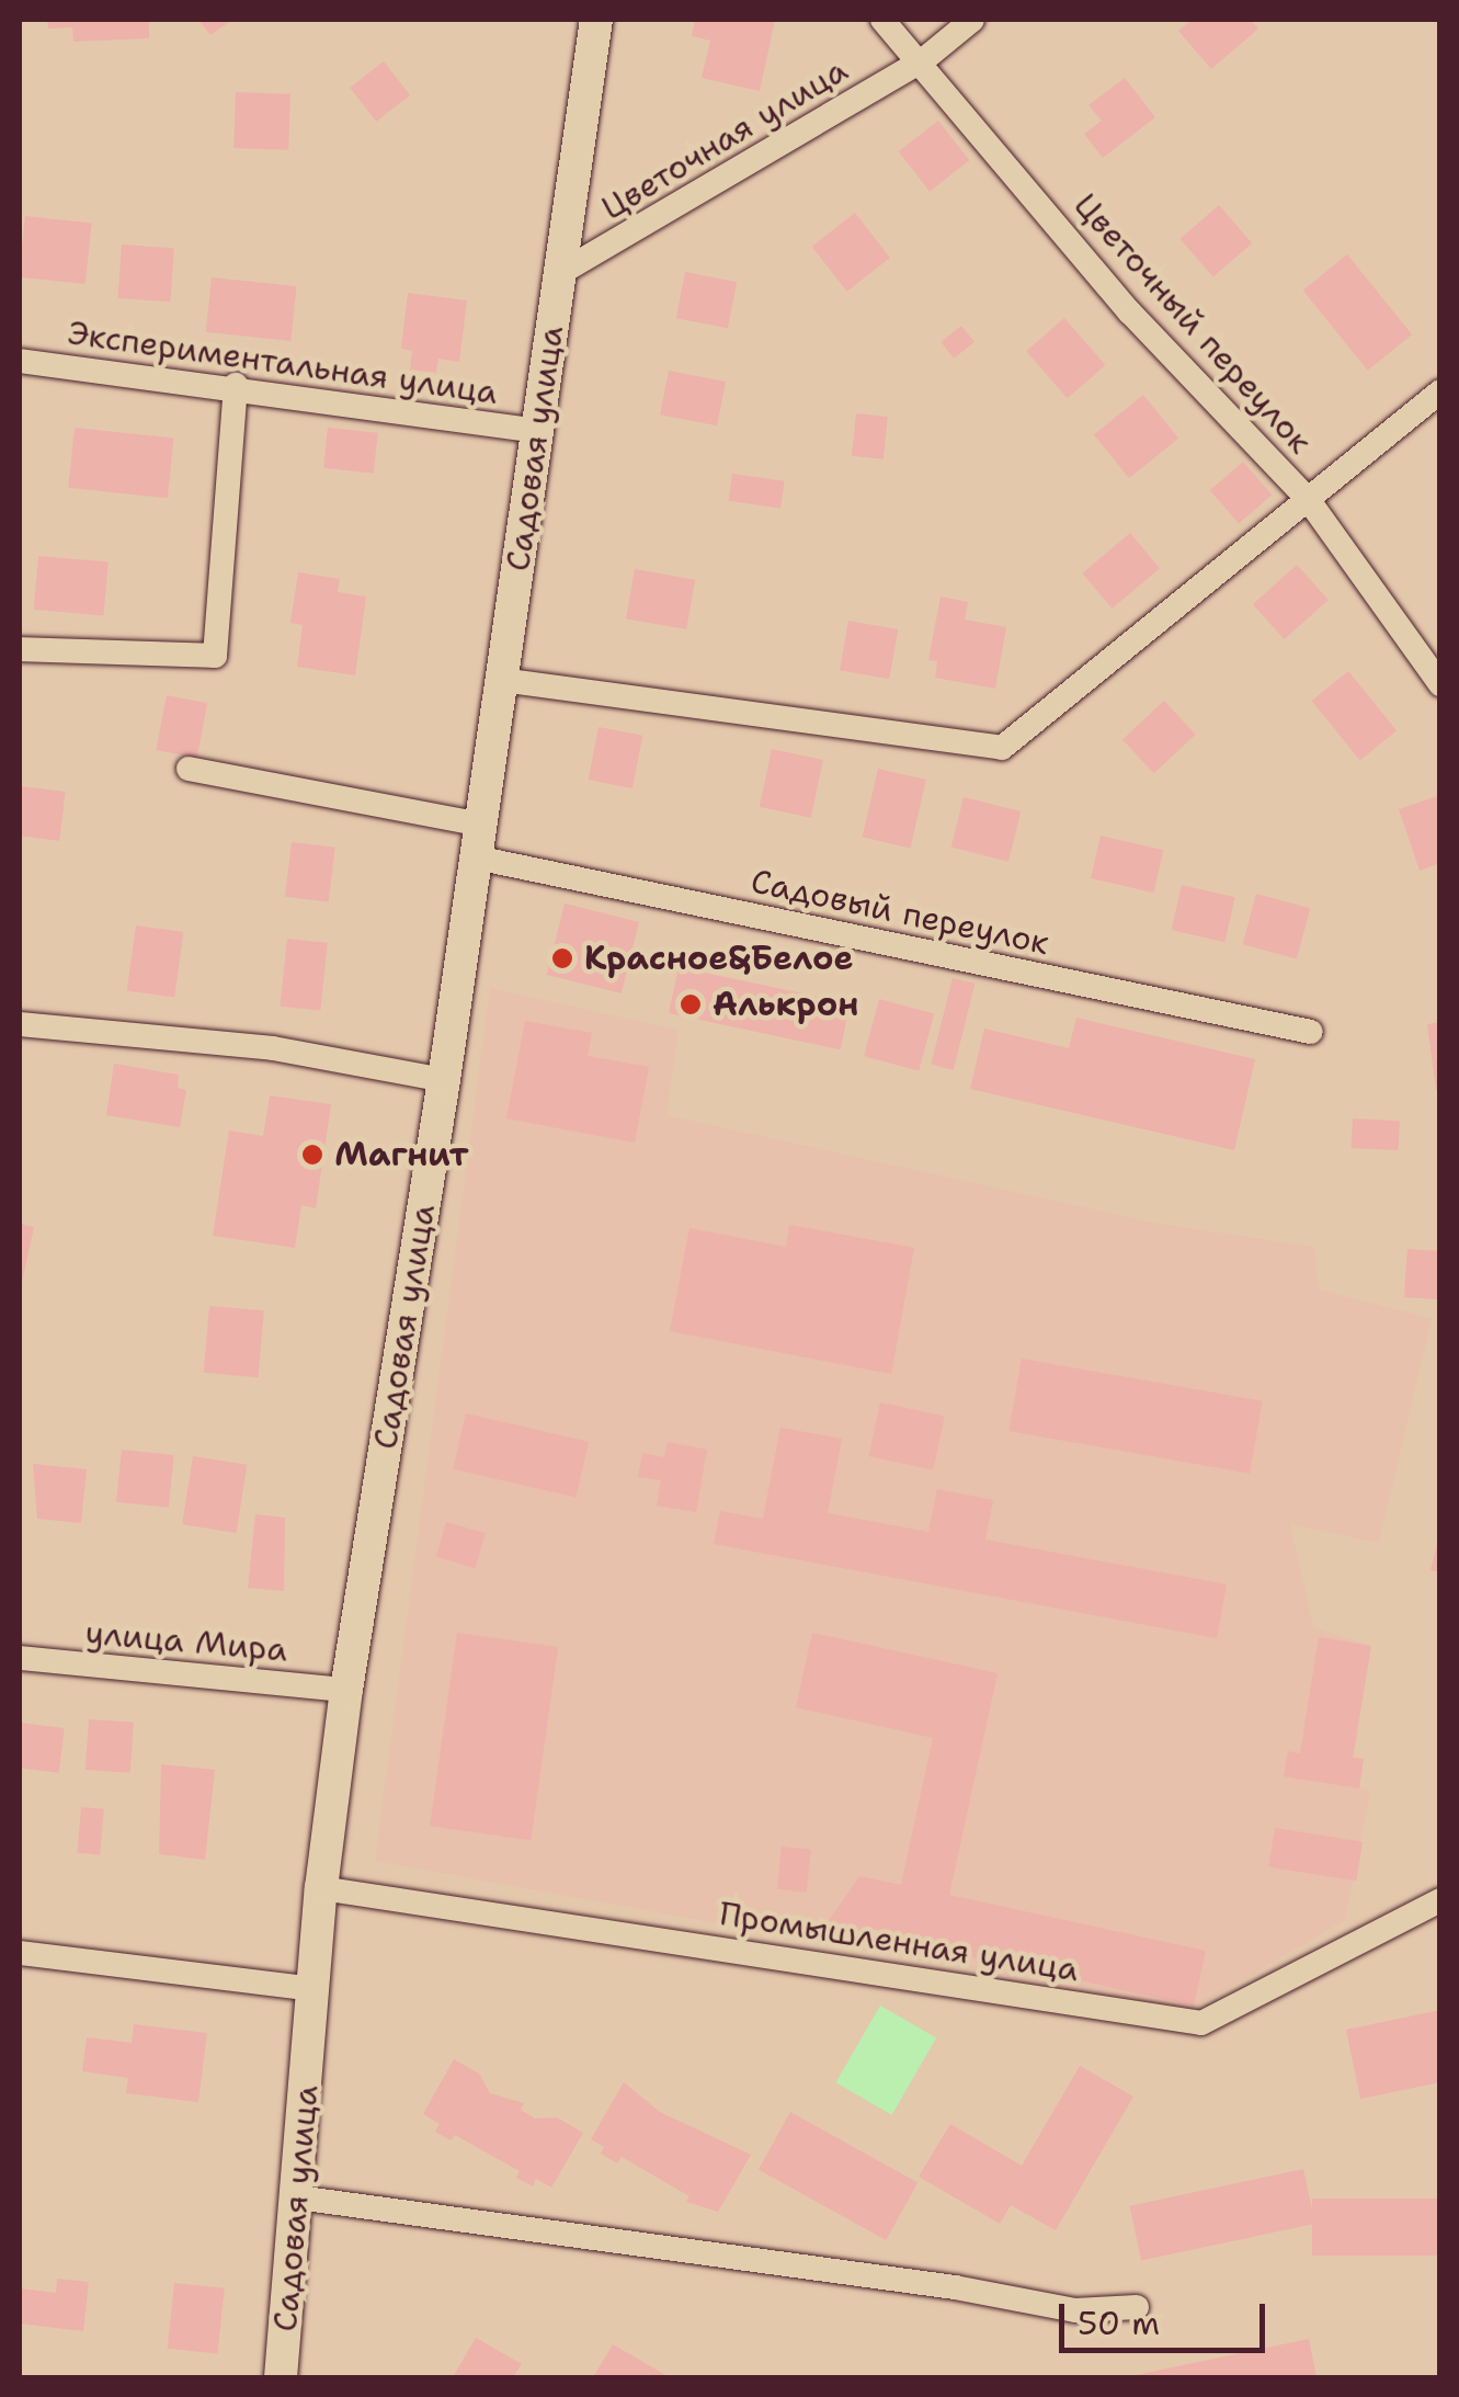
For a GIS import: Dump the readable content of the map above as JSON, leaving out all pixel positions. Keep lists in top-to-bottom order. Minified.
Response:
{"streets":{"main road":["Садовая улица"],"street":["Цветочная улица","Цветочный переулок","Экспериментальная улица","Садовый переулок","улица Мира","Промышленная улица"]},"crossings":[["Цветочная улица","Цветочный переулок"],["Цветочная улица","Садовая улица"],["Экспериментальная улица","Садовая улица"],["Садовая улица","Садовый переулок"],["Садовая улица","улица Мира"],["Садовая улица","Промышленная улица"]],"places":["Красное&Белое","Алькрон","Магнит"],"scale_bar":"50 m"}
